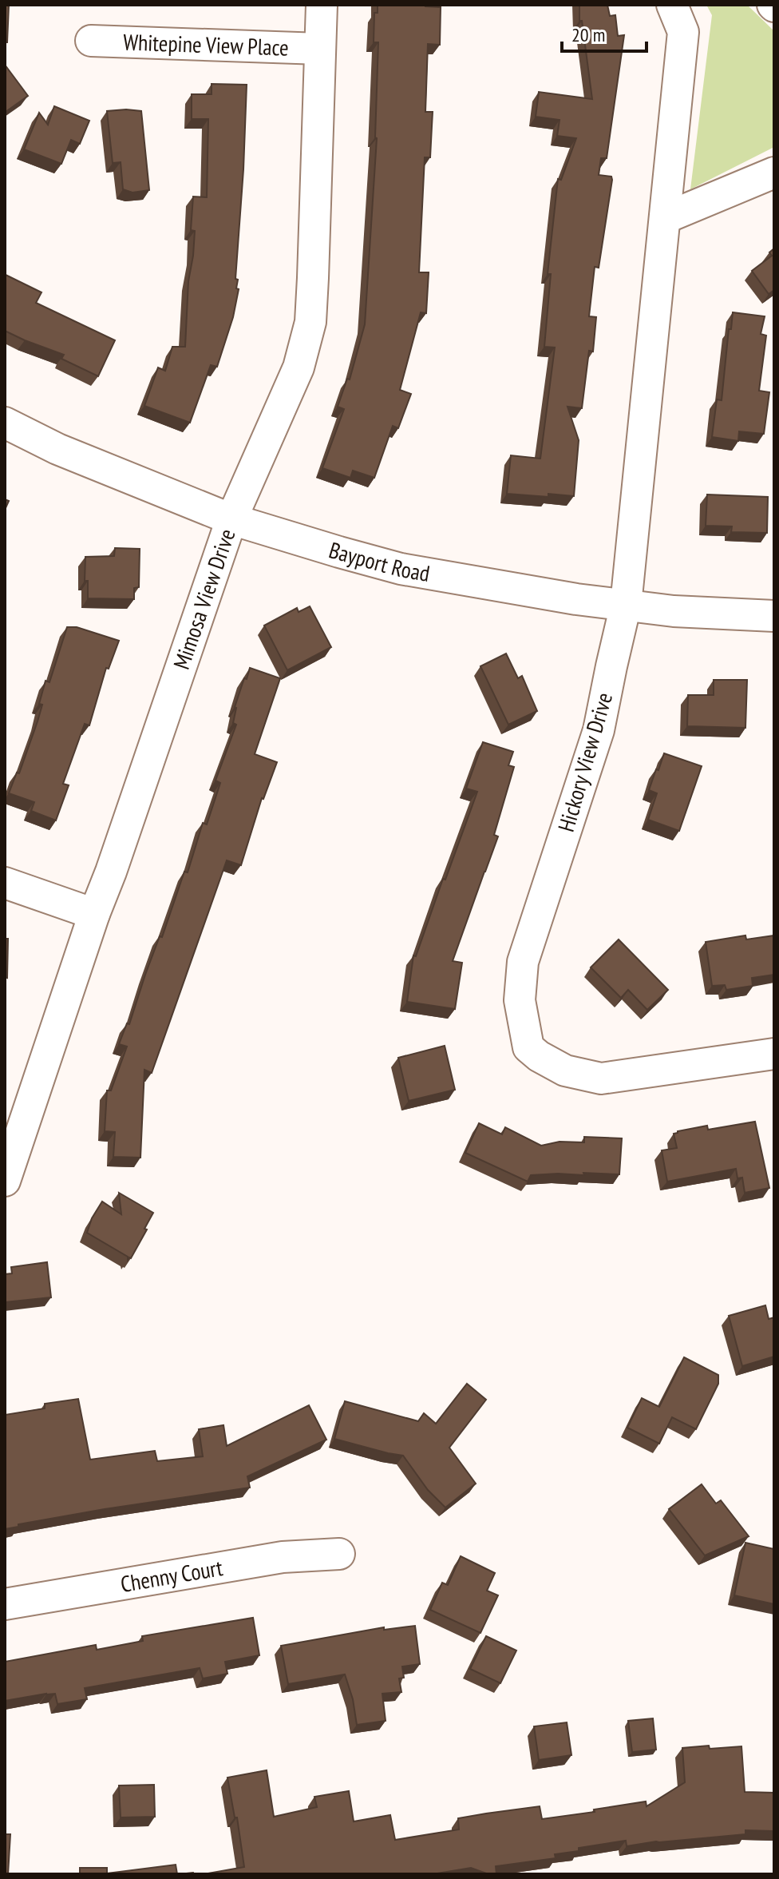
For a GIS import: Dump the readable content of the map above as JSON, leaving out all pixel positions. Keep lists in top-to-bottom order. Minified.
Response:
{"streets":{"street":["Whitepine View Place","Bayport Road","Mimosa View Drive","Hickory View Drive","Chenny Court"]},"crossings":[["Whitepine View Place","Mimosa View Drive"],["Bayport Road","Mimosa View Drive"],["Bayport Road","Hickory View Drive"]],"scale_bar":"20 m"}
